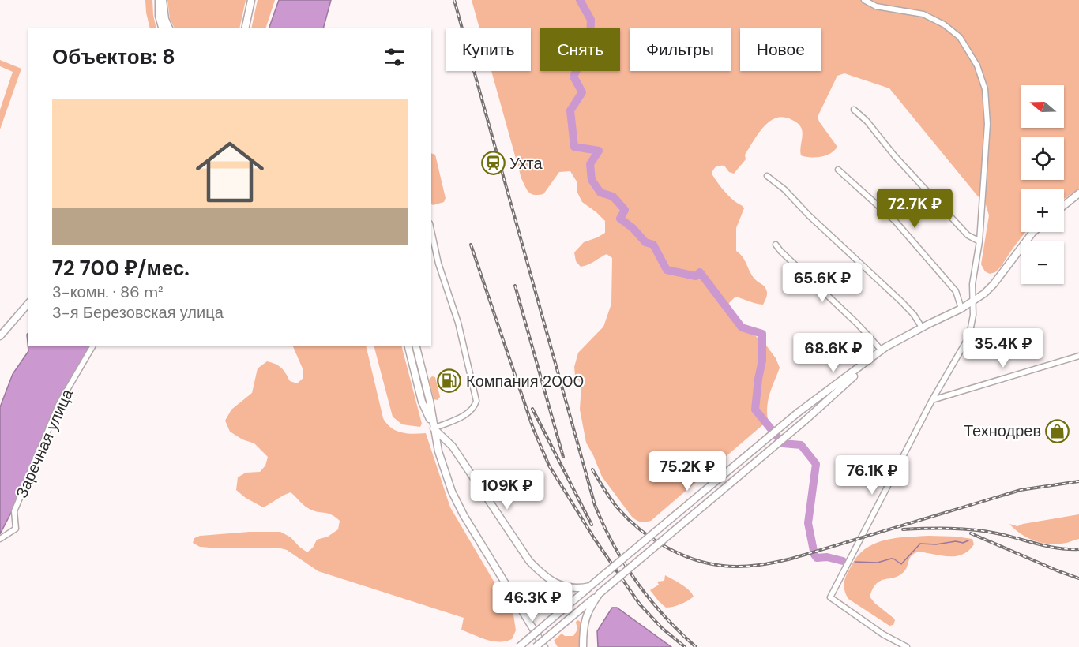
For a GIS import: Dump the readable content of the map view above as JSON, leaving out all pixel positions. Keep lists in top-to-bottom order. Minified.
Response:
{"streets":{"street":["Заречная улица"]},"places":{"station":["Ухта"],"fuel station":["Компания 2000"],"shop":["Технодрев"]},"north":"left","page":{"chip":["Купить","Снять","Фильтры","Новое"],"heading":"Объектов: 8","map_buttons":["+","−"],"list":[{"name":"72 700 ₽/мес.","note":"3-комн. · 86 m² · 3-я Березовская улица"}],"price":["72.7K ₽","65.6K ₽","35.4K ₽","68.6K ₽","75.2K ₽","76.1K ₽","109K ₽","46.3K ₽"]}}
